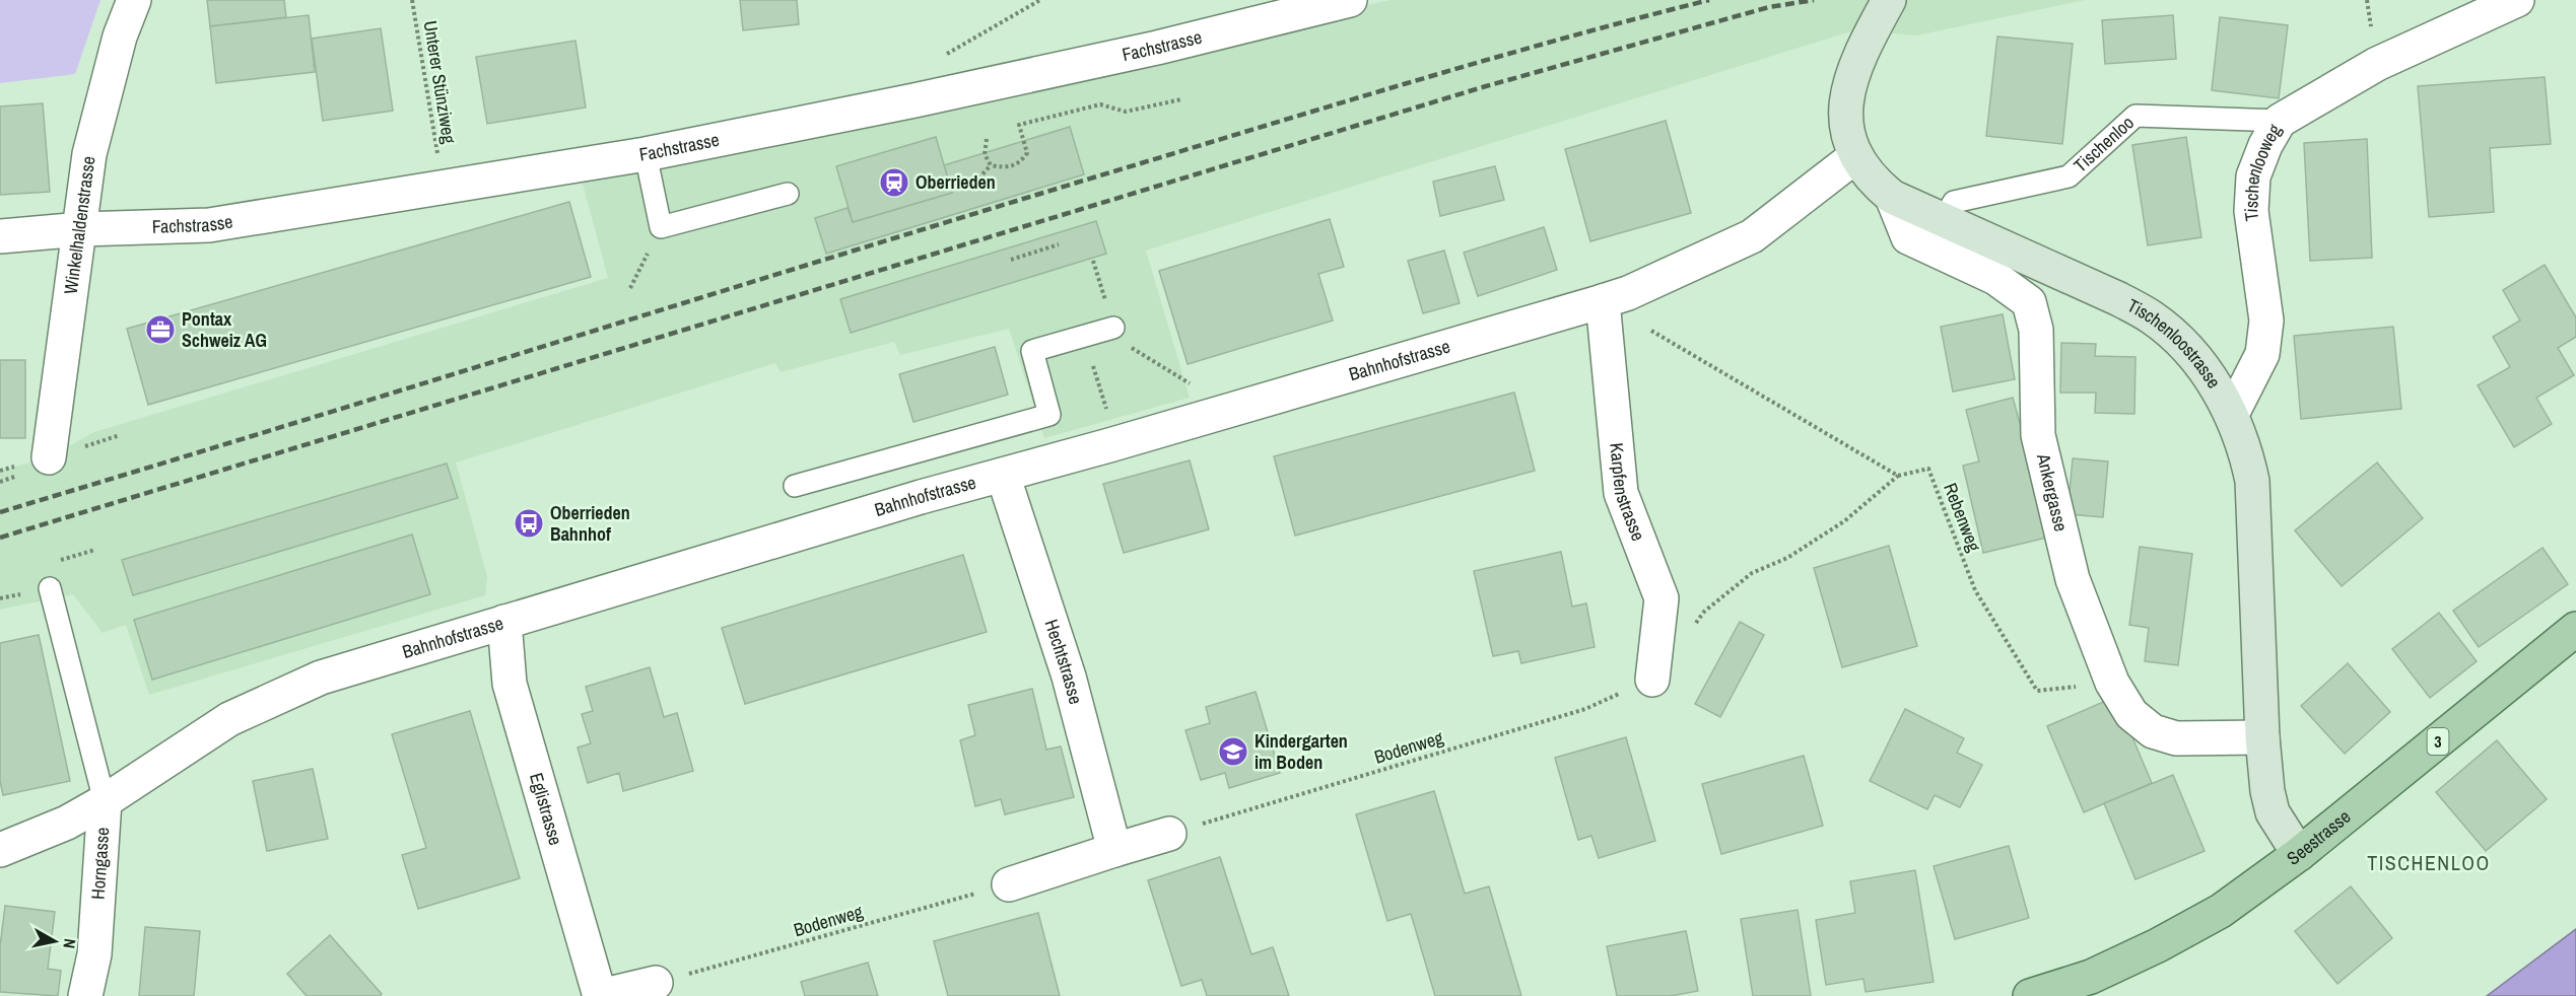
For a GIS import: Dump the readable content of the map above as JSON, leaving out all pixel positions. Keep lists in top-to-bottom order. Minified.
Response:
{"streets":{"main road":["Tischenloostrasse","3","Seestrasse"],"street":["Fachstrasse","Tischenlooweg","Winkelhaldenstrasse","Bahnhofstrasse","Karpfenstrasse","Ankergasse","Hechtstrasse","Eglistrasse","Horngasse"],"lane":["Tischenloo"],"path":["Unterer Stünziweg","Rebenweg","Bodenweg"]},"crossings":[["Fachstrasse","Winkelhaldenstrasse"],["Tischenloo","Tischenlooweg"],["Tischenloo","Tischenloostrasse"],["Tischenlooweg","Tischenloostrasse"],["Tischenloostrasse","Bahnhofstrasse"],["Tischenloostrasse","Ankergasse"],["Tischenloostrasse","Seestrasse"],["Bahnhofstrasse","Karpfenstrasse"],["Bahnhofstrasse","Hechtstrasse"],["Bahnhofstrasse","Eglistrasse"],["Bahnhofstrasse","Horngasse"],["Karpfenstrasse","Bodenweg"],["Ankergasse","Rebenweg"],["Bodenweg","Eglistrasse"]],"districts":["TISCHENLOO"],"places":{"station":["Oberrieden"],"office":["Pontax Schweiz AG"],"bus stop":["Oberrieden Bahnhof"],"school or university":["Kindergarten im Boden"]},"north":"right"}
